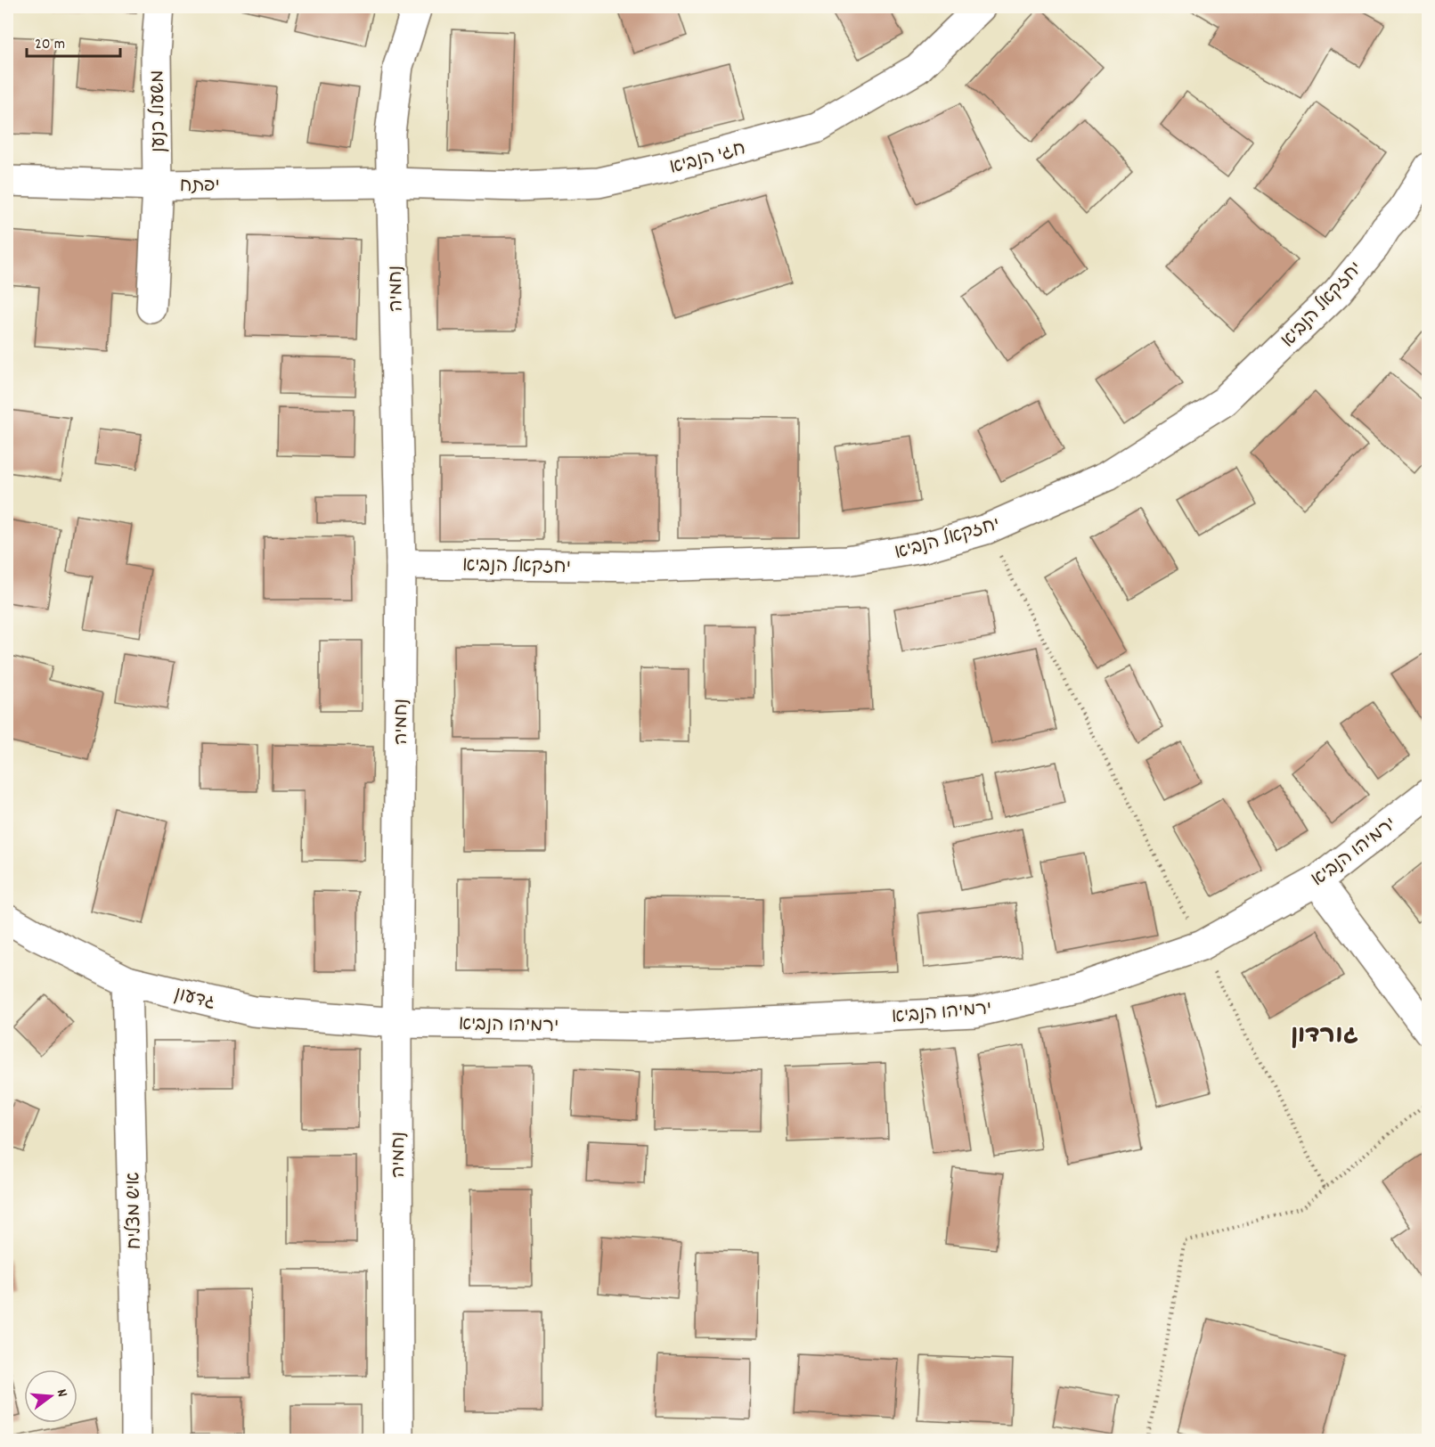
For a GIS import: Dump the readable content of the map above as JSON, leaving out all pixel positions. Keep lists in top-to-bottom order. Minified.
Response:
{"streets":{"street":["משעול כנען","חגי הנביא","יפתח","נחמיה","יחזקאל הנביא","ירמיהו הנביא","גדעון","איש מצליח"]},"crossings":[["משעול כנען","יפתח"],["חגי הנביא","יפתח"],["חגי הנביא","נחמיה"],["יפתח","נחמיה"],["נחמיה","יחזקאל הנביא"],["נחמיה","ירמיהו הנביא"],["נחמיה","גדעון"],["ירמיהו הנביא","גדעון"],["גדעון","איש מצליח"]],"districts":["גורדון"],"scale_bar":"20 m","north":"right"}
